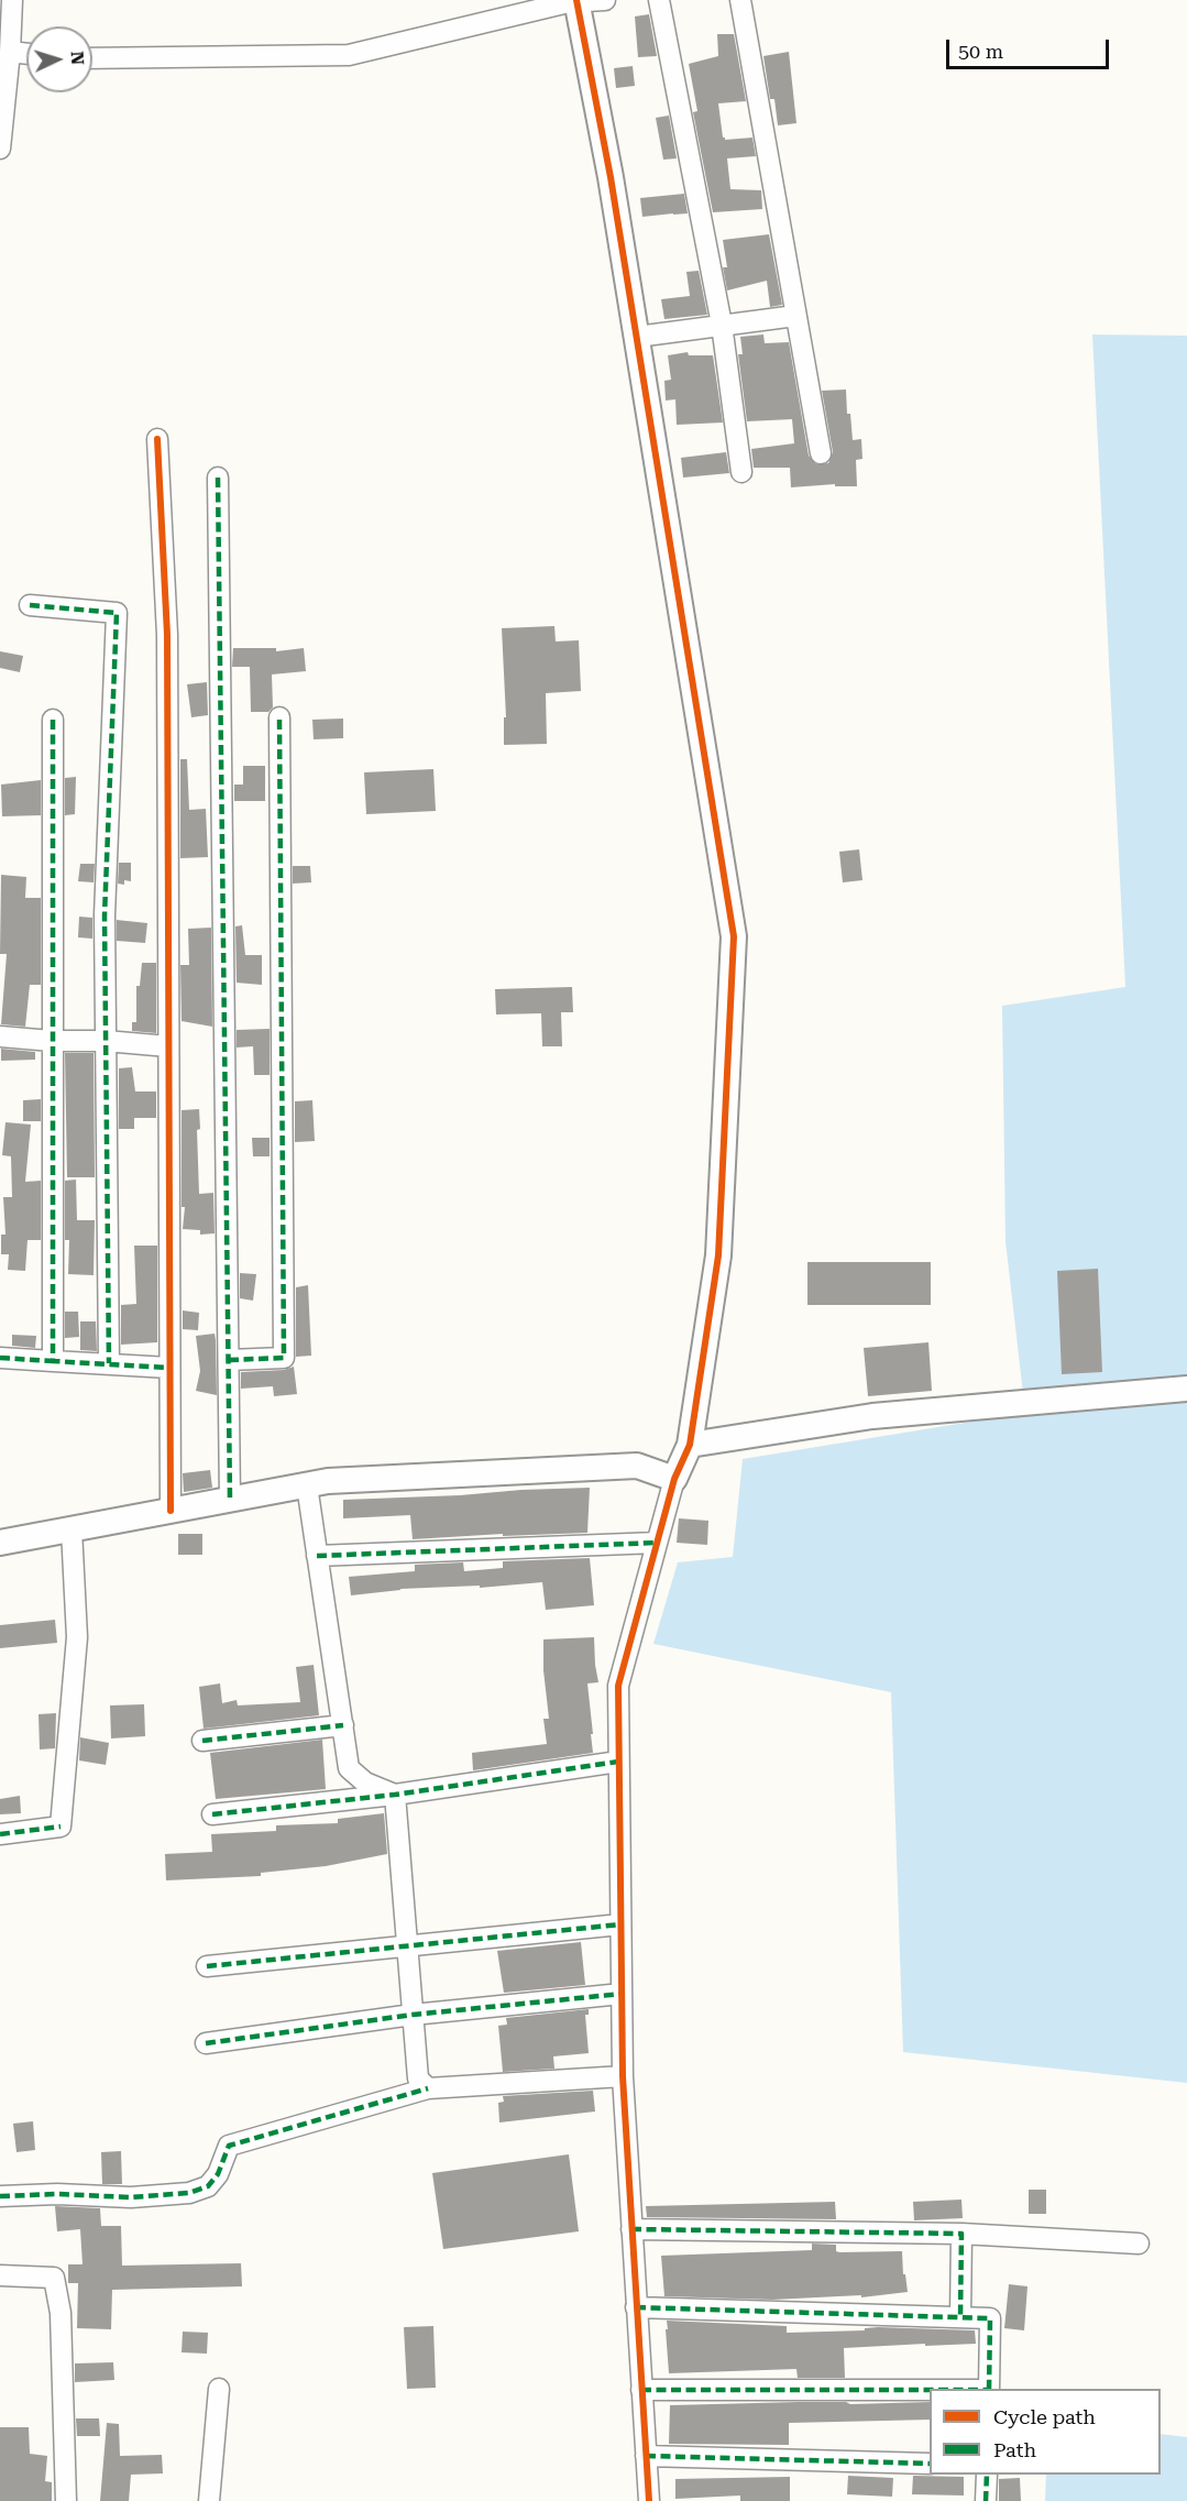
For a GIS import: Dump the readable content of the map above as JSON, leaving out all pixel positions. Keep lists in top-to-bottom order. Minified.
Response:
{"legend":["Cycle path","Path"],"scale_bar":"50 m","north":"right"}
